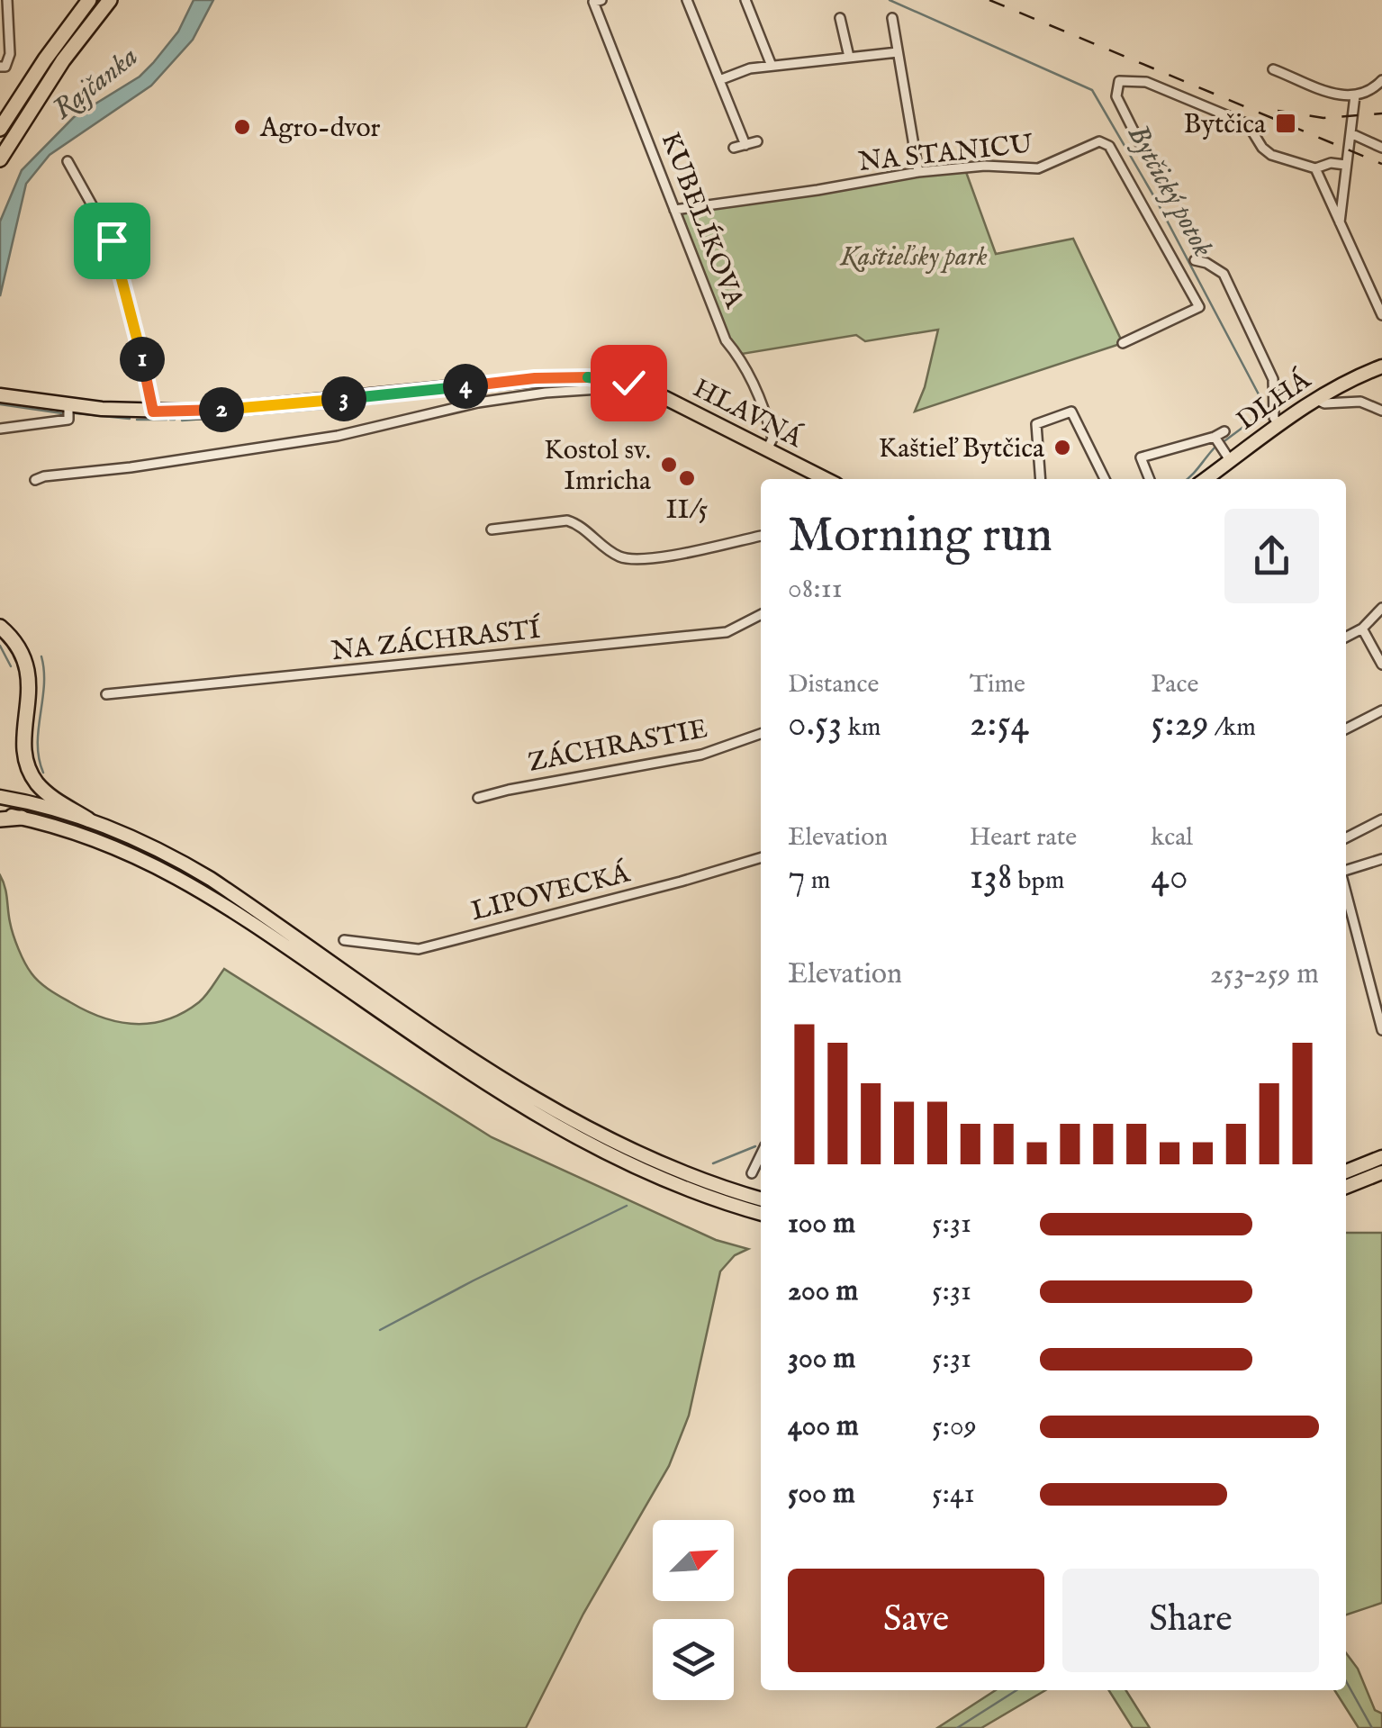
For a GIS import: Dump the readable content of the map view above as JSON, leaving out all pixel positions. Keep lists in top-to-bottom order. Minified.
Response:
{"streets":{"main road":["DLHÁ","HLAVNÁ"],"street":["NA STANICU","KUBELÍKOVA","NA ZÁCHRASTÍ","ZÁCHRASTIE","LIPOVECKÁ"]},"crossings":[["NA STANICU","KUBELÍKOVA"],["KUBELÍKOVA","HLAVNÁ"]],"water":["Rajčanka","Bytčický potok"],"parks":["Kaštieľsky park"],"places":{"transit":["Bytčica"],"other":["Agro-dvor","Kaštieľ Bytčica","Kostol sv. Imricha","II/5"]},"north":"top right","page":{"pins":["1","4","3","2"],"heading":["Morning run","08:11"],"stats":[["Distance","0.53 km"],["Time","2:54"],["Pace","5:29 /km"],["Elevation","7 m"],["Heart rate","138 bpm"],["kcal","40"]],"chart":["Elevation","253–259 m"],"list":[{"name":"100 m","note":"5:31"},{"name":"200 m","note":"5:31"},{"name":"300 m","note":"5:31"},{"name":"400 m","note":"5:09"},{"name":"500 m","note":"5:41"}],"buttons":["Save","Share"]}}
